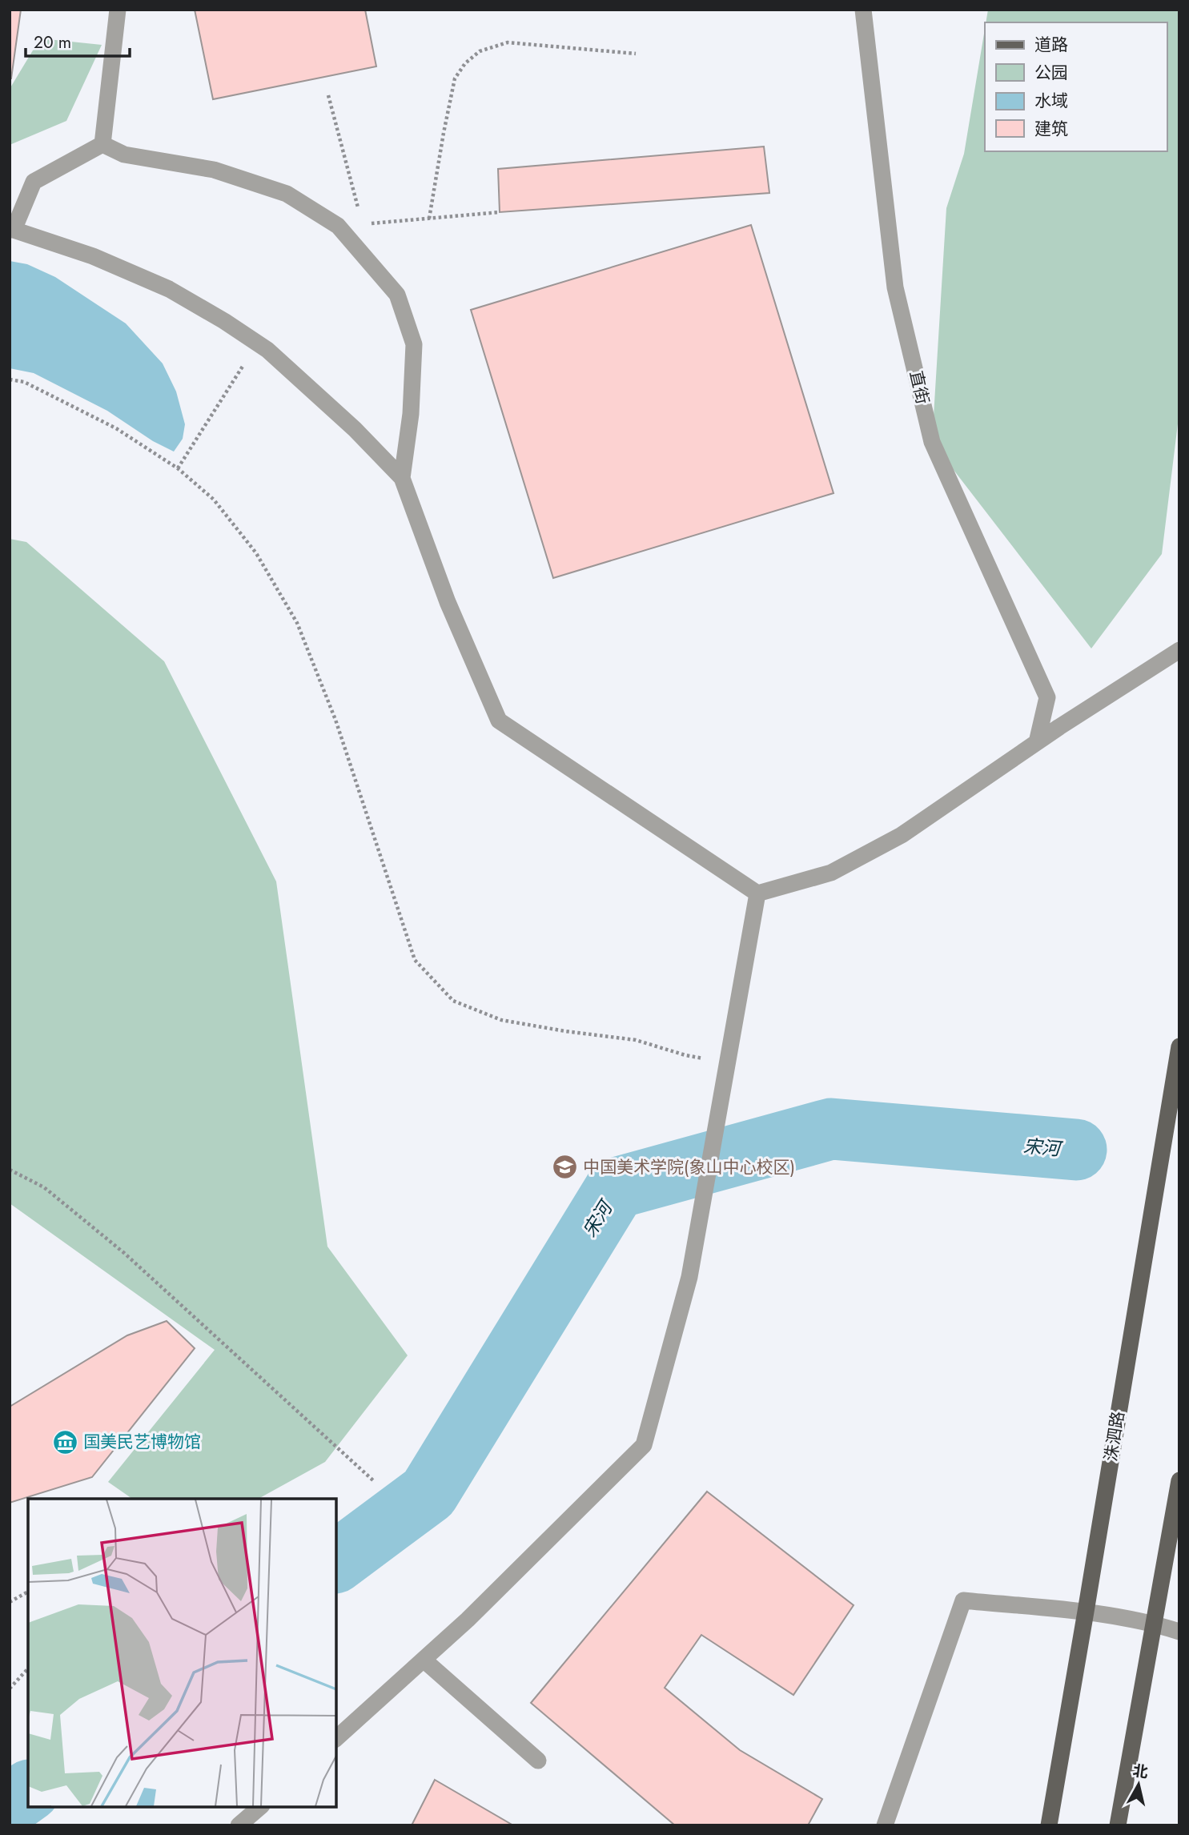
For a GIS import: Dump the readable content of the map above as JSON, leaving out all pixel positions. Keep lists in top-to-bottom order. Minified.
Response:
{"streets":{"main road":["洙泗路"],"street":["直街"]},"water":["宋河"],"places":{"school or university":["中国美术学院(象山中心校区)"],"museum":["国美民艺博物馆"]},"legend":["道路","公园","水域","建筑"],"scale_bar":"20 m","north":"top"}
